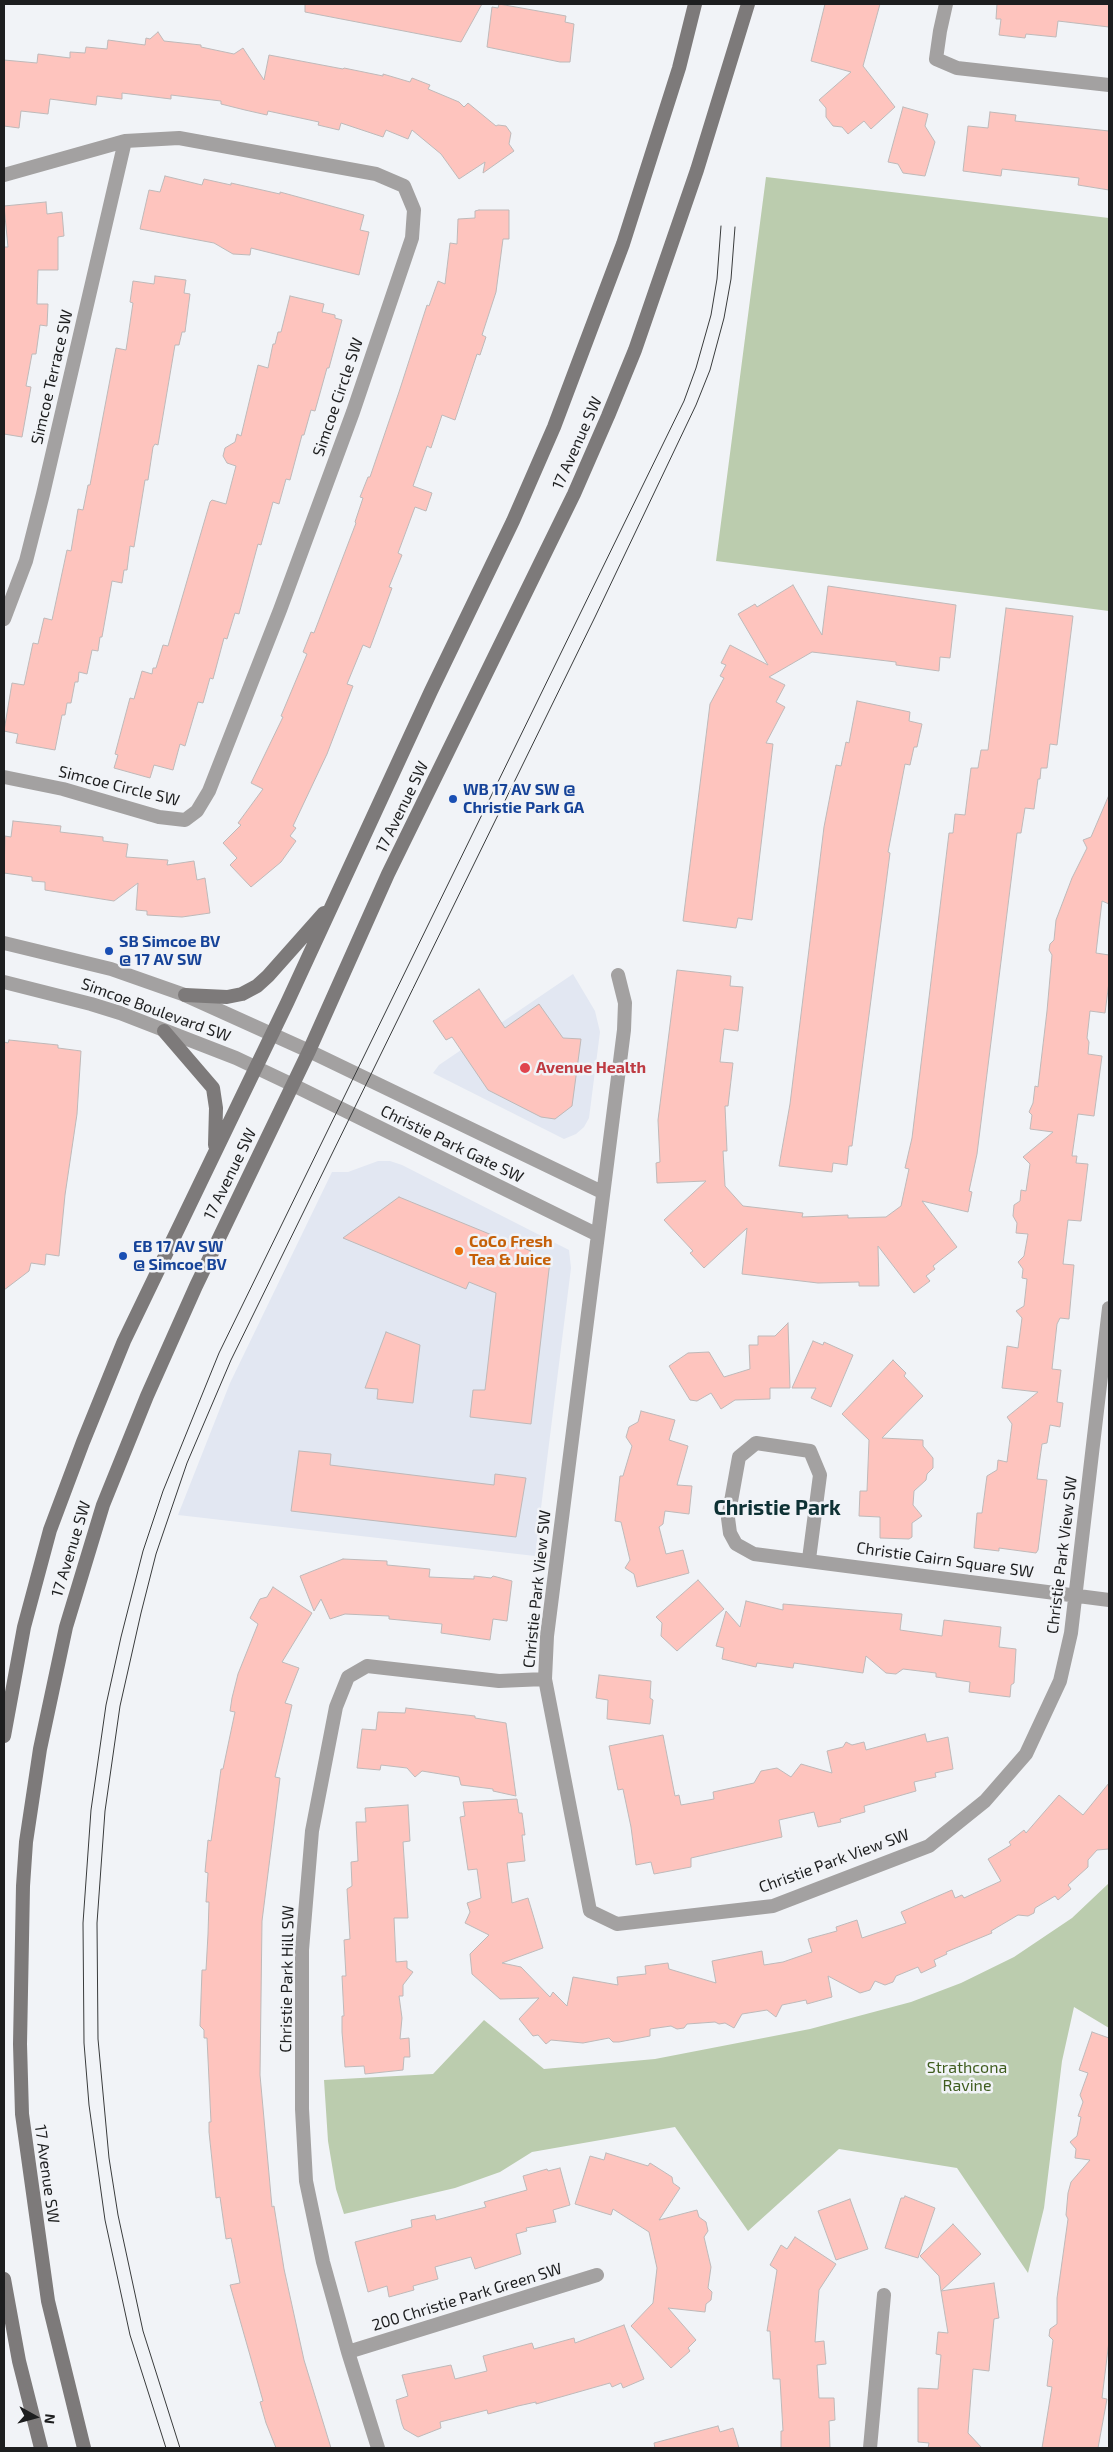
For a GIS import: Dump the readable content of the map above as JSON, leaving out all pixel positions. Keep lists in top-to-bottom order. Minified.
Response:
{"streets":{"main road":["17 Avenue SW"],"street":["Simcoe Terrace SW","Simcoe Circle SW","Simcoe Boulevard SW","Christie Park Gate SW","Christie Park View SW","Christie Cairn Square SW","Christie Park Hill SW","200 Christie Park Green SW"]},"crossings":[["Simcoe Terrace SW","Simcoe Circle SW"],["17 Avenue SW","Simcoe Boulevard SW"],["17 Avenue SW","Christie Park Gate SW"],["Simcoe Boulevard SW","Christie Park Gate SW"],["Christie Park Gate SW","Christie Park View SW"],["Christie Park View SW","Christie Cairn Square SW"],["Christie Park View SW","Christie Park Hill SW"],["Christie Park Hill SW","200 Christie Park Green SW"]],"districts":["Christie Park"],"parks":["Strathcona Ravine"],"places":["WB 17 AV SW @ Christie Park GA","SB Simcoe BV @ 17 AV SW","Avenue Health","CoCo Fresh Tea & Juice","EB 17 AV SW @ Simcoe BV"],"north":"right"}
